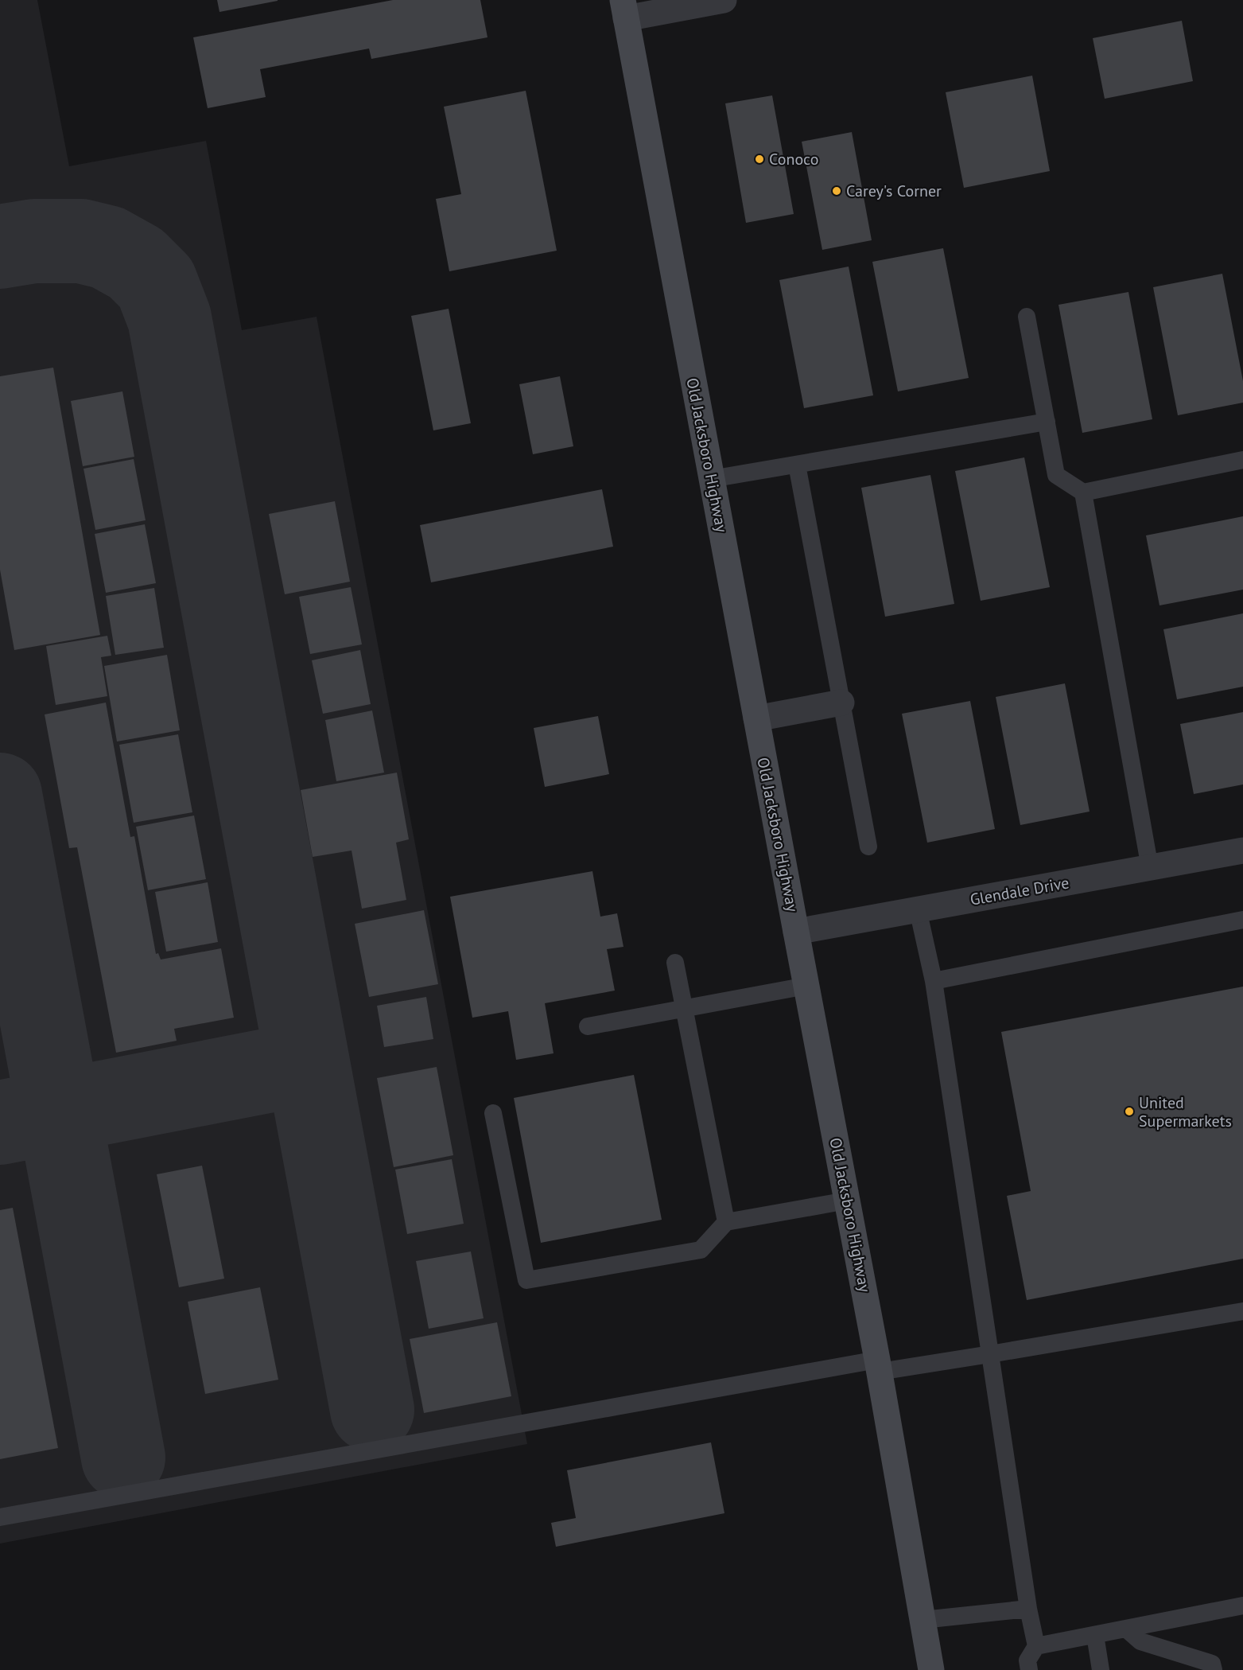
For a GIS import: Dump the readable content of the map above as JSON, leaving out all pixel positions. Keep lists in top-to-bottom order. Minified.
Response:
{"streets":{"main road":["Old Jacksboro Highway"],"street":["Glendale Drive"]},"crossings":[["Old Jacksboro Highway","Glendale Drive"]],"places":["Conoco","Carey's Corner","United Supermarkets"]}
